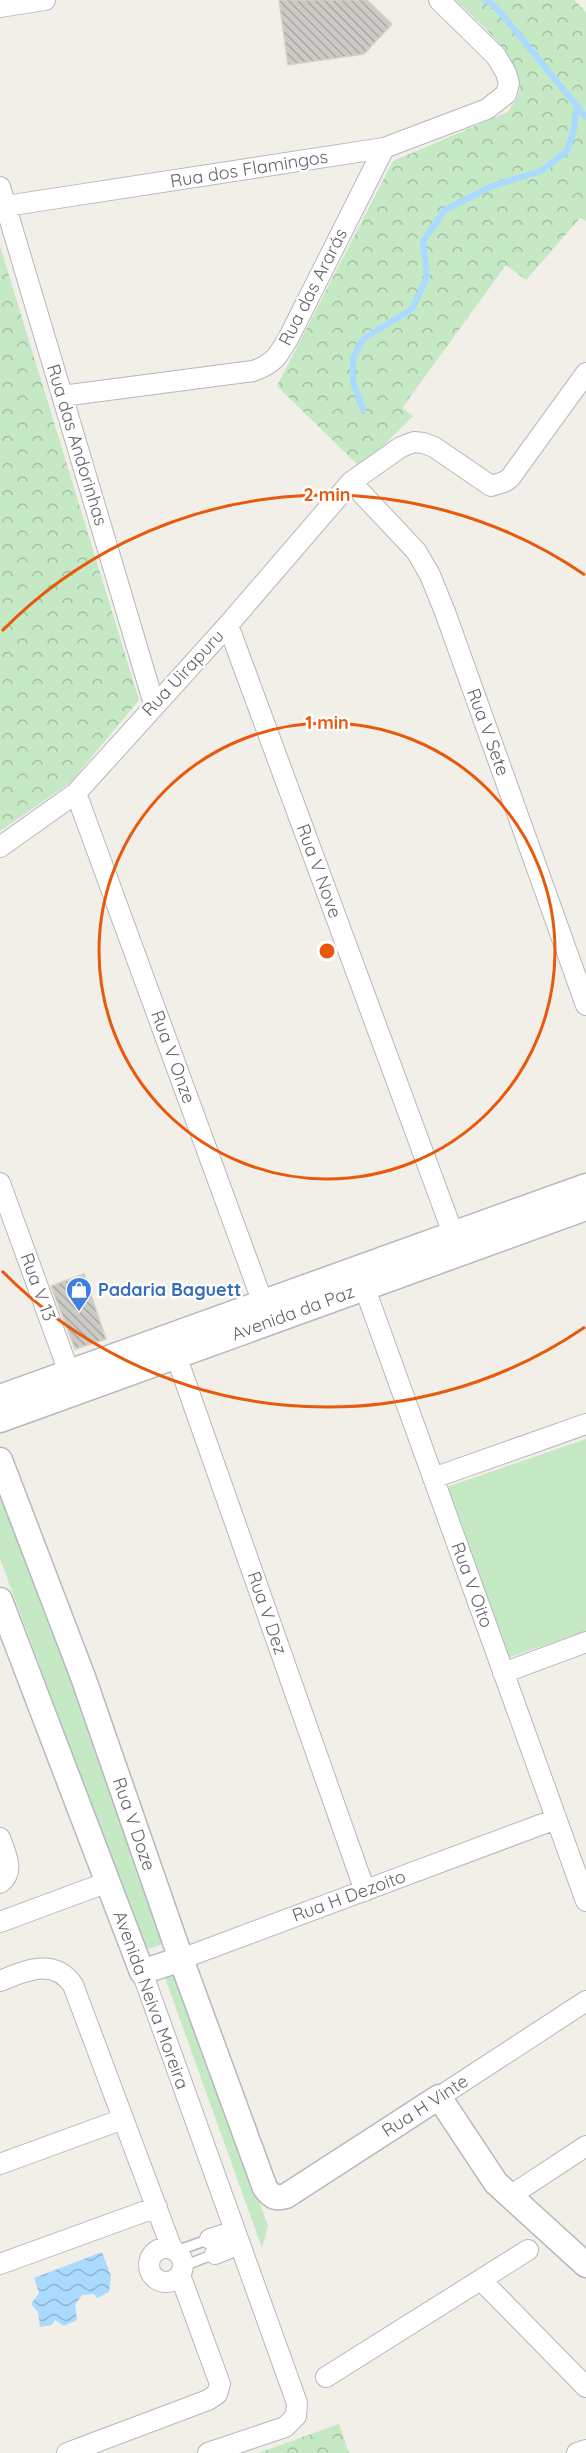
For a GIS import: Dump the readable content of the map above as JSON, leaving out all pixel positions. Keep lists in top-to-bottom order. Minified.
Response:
{"streets":{"street":["Rua dos Flamingos","Rua das Ararás","Rua das Andorinhas","Rua Uirapuru","Rua V Sete","Rua V Nove","Rua V Onze","Rua V 13","Avenida da Paz","Rua V Oito","Rua V Dez","Rua V Doze","Rua H Dezoito","Avenida Neiva Moreira","Rua H Vinte"]},"crossings":[["Rua dos Flamingos","Rua das Ararás"],["Rua dos Flamingos","Rua das Andorinhas"],["Rua das Ararás","Rua das Andorinhas"],["Rua das Andorinhas","Rua Uirapuru"],["Rua Uirapuru","Rua V Sete"],["Rua Uirapuru","Rua V Nove"],["Rua Uirapuru","Rua V Onze"],["Rua V Nove","Avenida da Paz"],["Rua V Onze","Avenida da Paz"],["Rua V 13","Avenida da Paz"],["Avenida da Paz","Rua V Oito"],["Avenida da Paz","Rua V Dez"],["Rua V Oito","Rua H Dezoito"],["Rua V Dez","Rua H Dezoito"],["Rua V Doze","Rua H Dezoito"],["Rua V Doze","Rua H Vinte"],["Rua H Dezoito","Avenida Neiva Moreira"]],"places":{"shop":["Padaria Baguett"]},"rings":["2 min","1 min"]}
